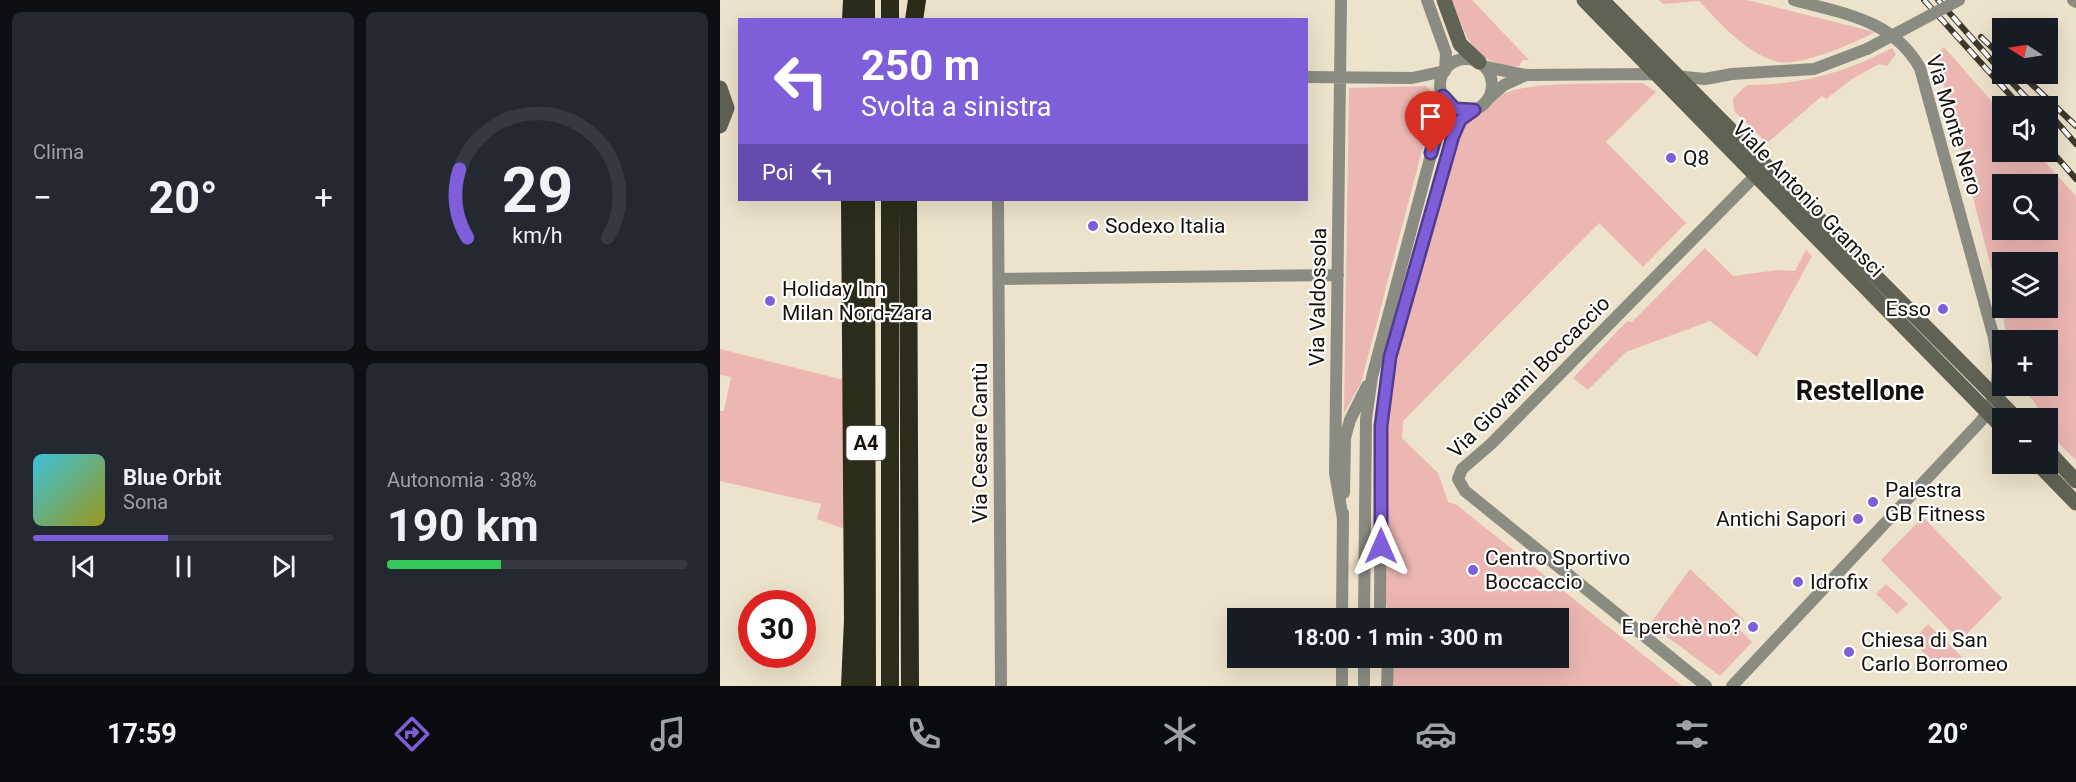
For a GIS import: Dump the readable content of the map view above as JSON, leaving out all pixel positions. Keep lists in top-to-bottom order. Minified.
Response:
{"streets":{"highway":["A4"],"main road":["Viale Antonio Gramsci"],"street":["Via Monte Nero","Via Valdossola","Via Giovanni Boccaccio","Via Cesare Cantù"]},"crossings":[["Via Monte Nero","Viale Antonio Gramsci"],["Viale Antonio Gramsci","Via Giovanni Boccaccio"]],"districts":["Restellone"],"places":["Q8","Sodexo Italia","Holiday Inn Milan Nord-Zara","Esso","Palestra GB Fitness","Antichi Sapori","Centro Sportivo Boccaccio","Idrofix","E perchè no?","Chiesa di San Carlo Borromeo"],"north":"left","page":{"tile":["Clima",["Autonomia · 38%","190 km"]],"map_buttons":["+","−"],"turn":["250 m","Svolta a sinistra"],"then":"Poi","heat":["−","20°","+"],"song":["Blue Orbit","Sona"],"limit":"30","trip":"18:00 · 1 min · 300 m","tabs":["17:59","20°"],"gauge":["29","km/h"]}}
